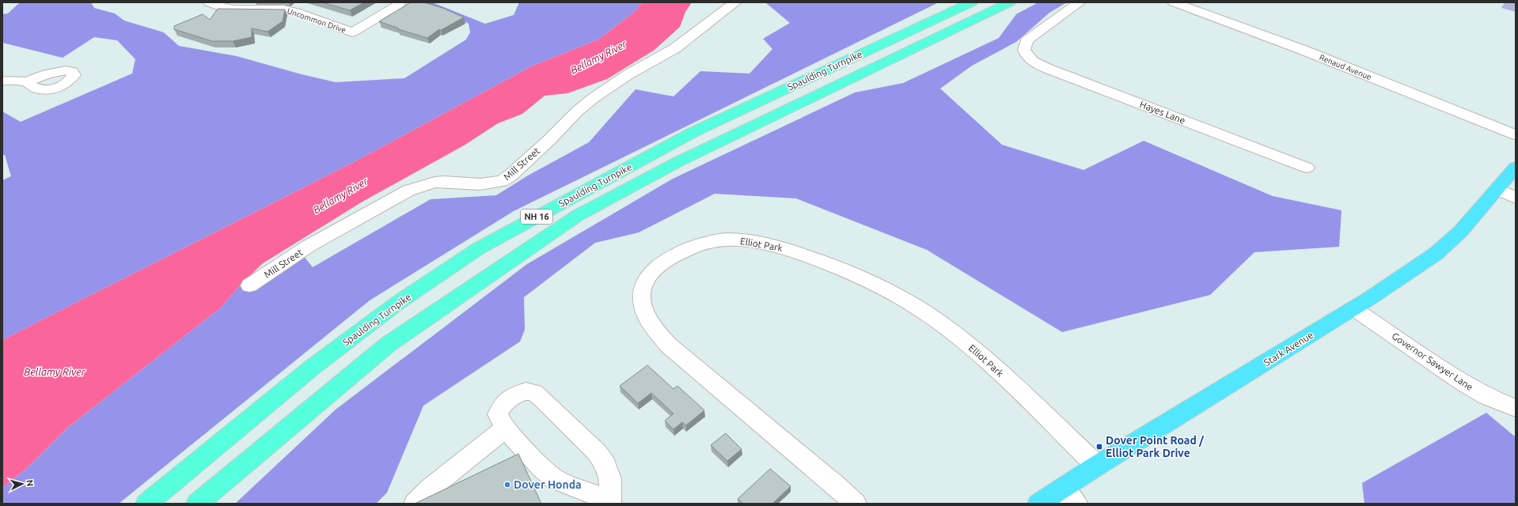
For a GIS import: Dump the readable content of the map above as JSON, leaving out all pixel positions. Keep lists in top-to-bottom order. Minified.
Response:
{"streets":{"highway":["Spaulding Turnpike","NH 16"],"main road":["Stark Avenue"],"street":["Uncommon Drive","Renaud Avenue","Hayes Lane","Mill Street","Elliot Park","Governor Sawyer Lane"]},"crossings":[["Elliot Park","Stark Avenue"],["Stark Avenue","Governor Sawyer Lane"]],"water":["Bellamy River"],"places":{"transit":["Dover Point Road / Elliot Park Drive"],"other":["Dover Honda"]},"north":"right"}
